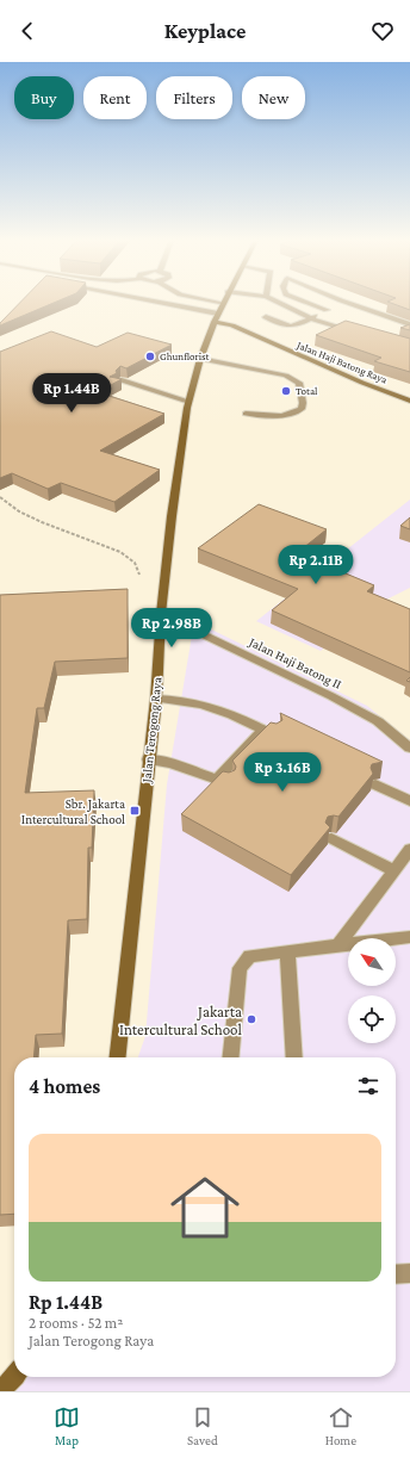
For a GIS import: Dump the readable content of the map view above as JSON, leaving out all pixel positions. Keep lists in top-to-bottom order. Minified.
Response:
{"streets":{"street":["Jalan Haji Batong Raya","Jalan Haji Batong II","Jalan Terogong Raya"]},"crossings":[["Jalan Haji Batong Raya","Jalan Terogong Raya"],["Jalan Haji Batong II","Jalan Terogong Raya"]],"places":{"other":["Ghunflorist","Total","Jakarta Intercultural School"],"transit":["Sbr. Jakarta Intercultural School"]},"north":"top left","page":{"header":"Keyplace","chip":["Buy","Rent","Filters","New"],"price":["Rp 1.44B","Rp 2.11B","Rp 2.98B","Rp 3.16B"],"heading":"4 homes","list":[{"name":"Rp 1.44B","note":"2 rooms · 52 m² · Jalan Terogong Raya"}],"tabs":["Map","Saved","Home"]}}
